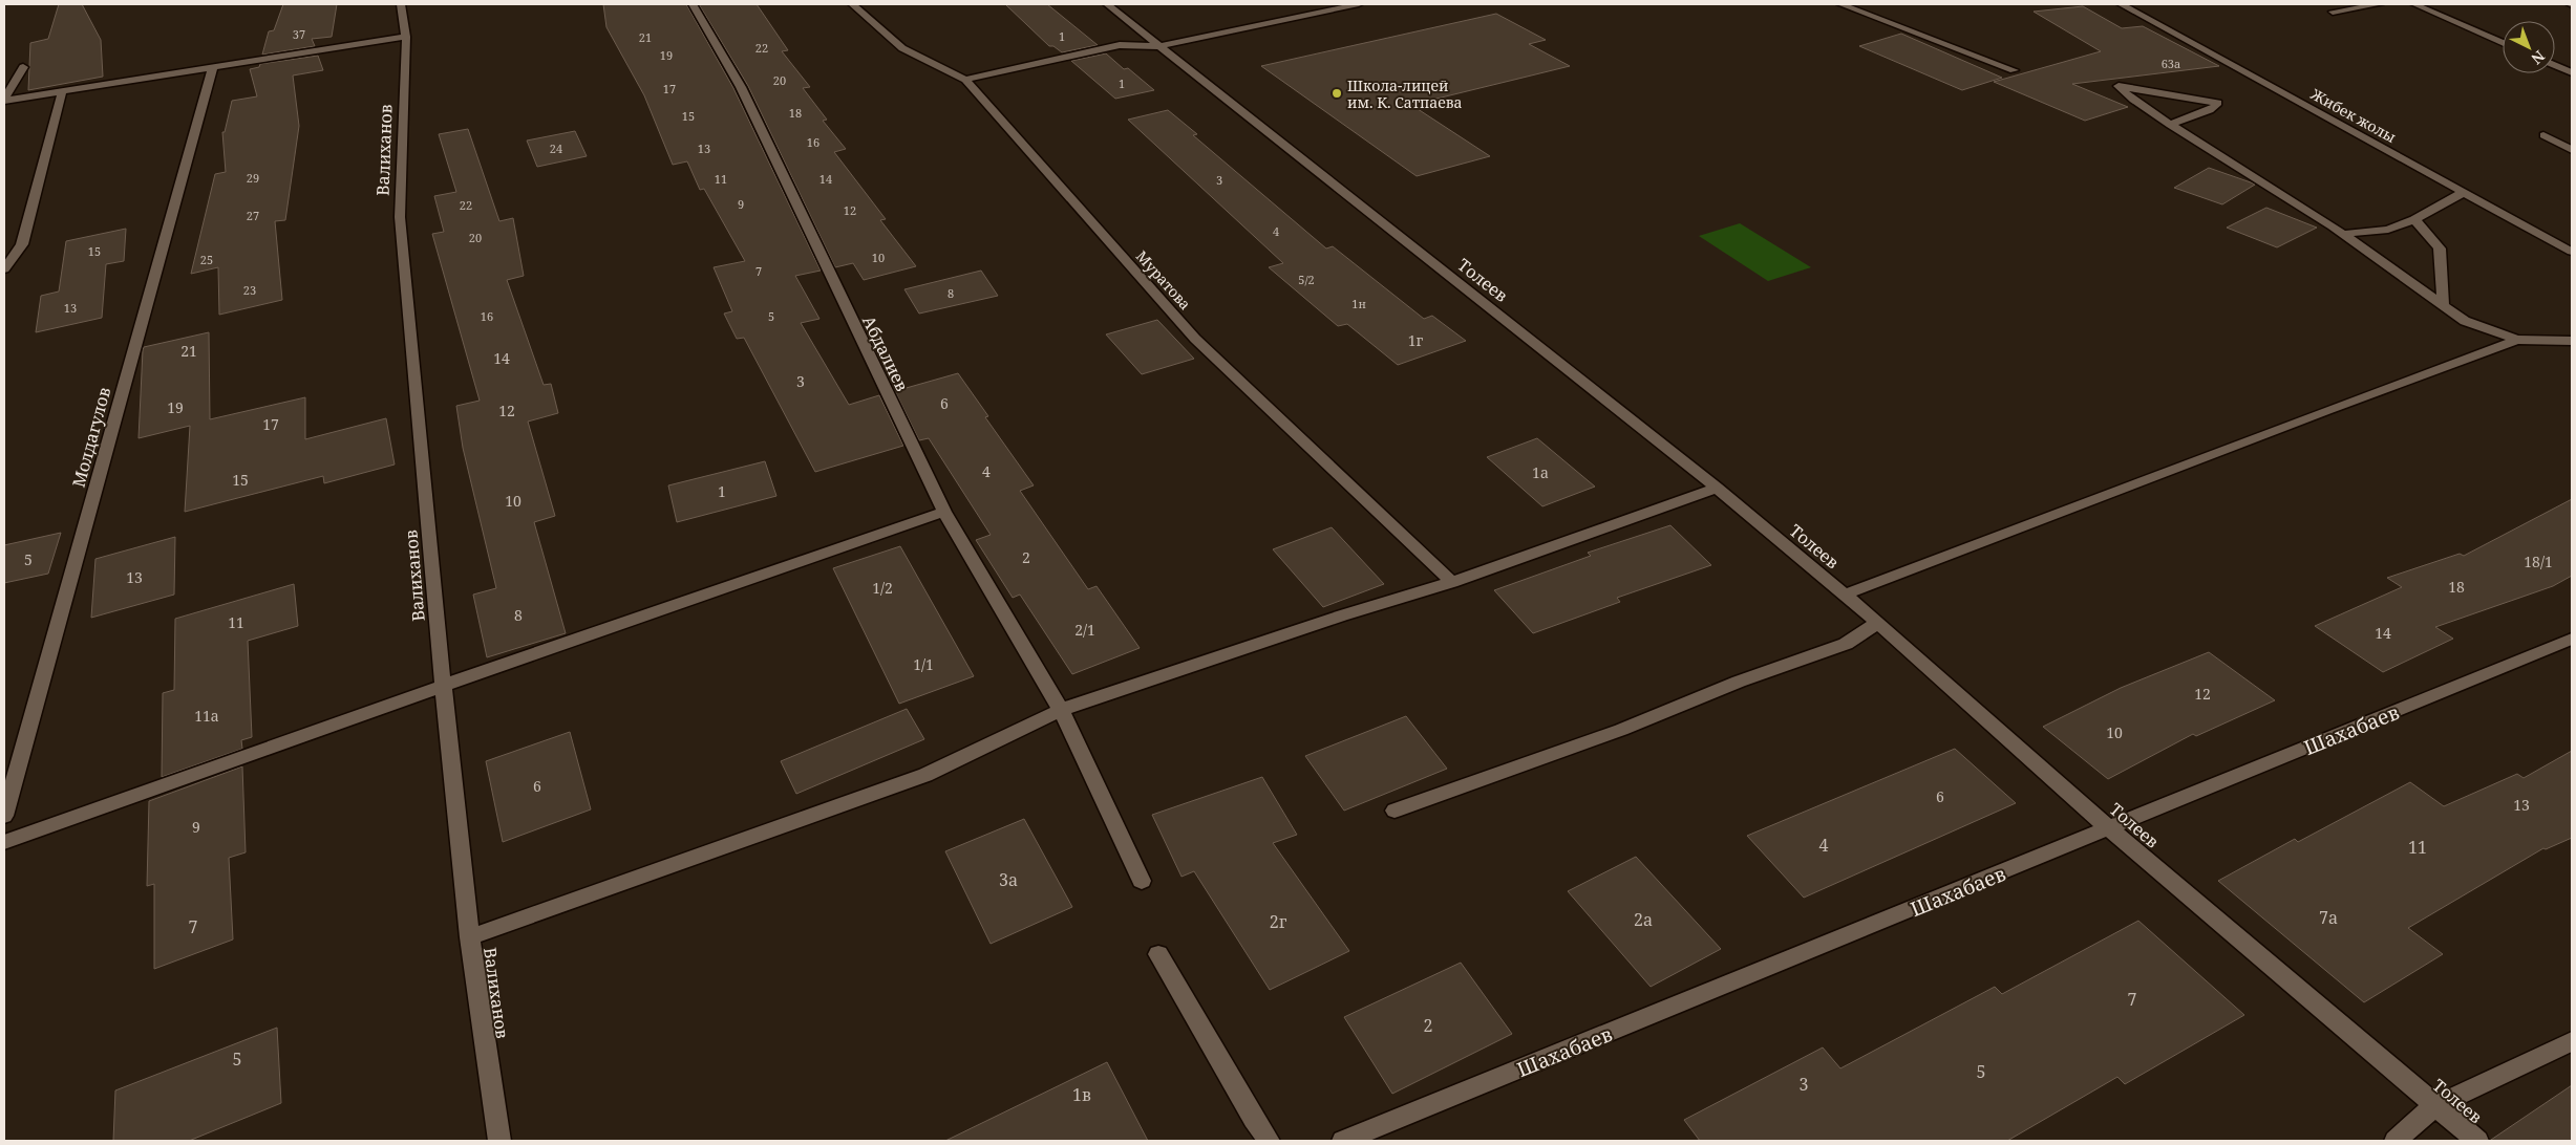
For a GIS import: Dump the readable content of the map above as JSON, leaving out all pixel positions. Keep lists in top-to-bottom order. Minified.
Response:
{"streets":{"street":["Жибек жолы","Валиханов","Муратова","Толеев","Абдалиев","Молдагулов","Шахабаев"]},"crossings":[["Толеев","Шахабаев"]],"places":["Школа-лицей им. К. Сатпаева"],"house_numbers":["37","1","21","22","19","63а","20","1","17","18","15","16","24","13","29","11","14","3","9","22","12","27","4","20","15","10","25","7","5/2","23","8","1н","13","16","5","1г","21","14","3","6","19","12","17","4","1а","15","1","10","2","5","18/1","13","18","1/2","8","11","2/1","14","1/1","12","11а","10","6","6","13","9","4","11","3а","7а","2а","2г","7","7","2","5","5","3","1в"],"north":"bottom right"}
